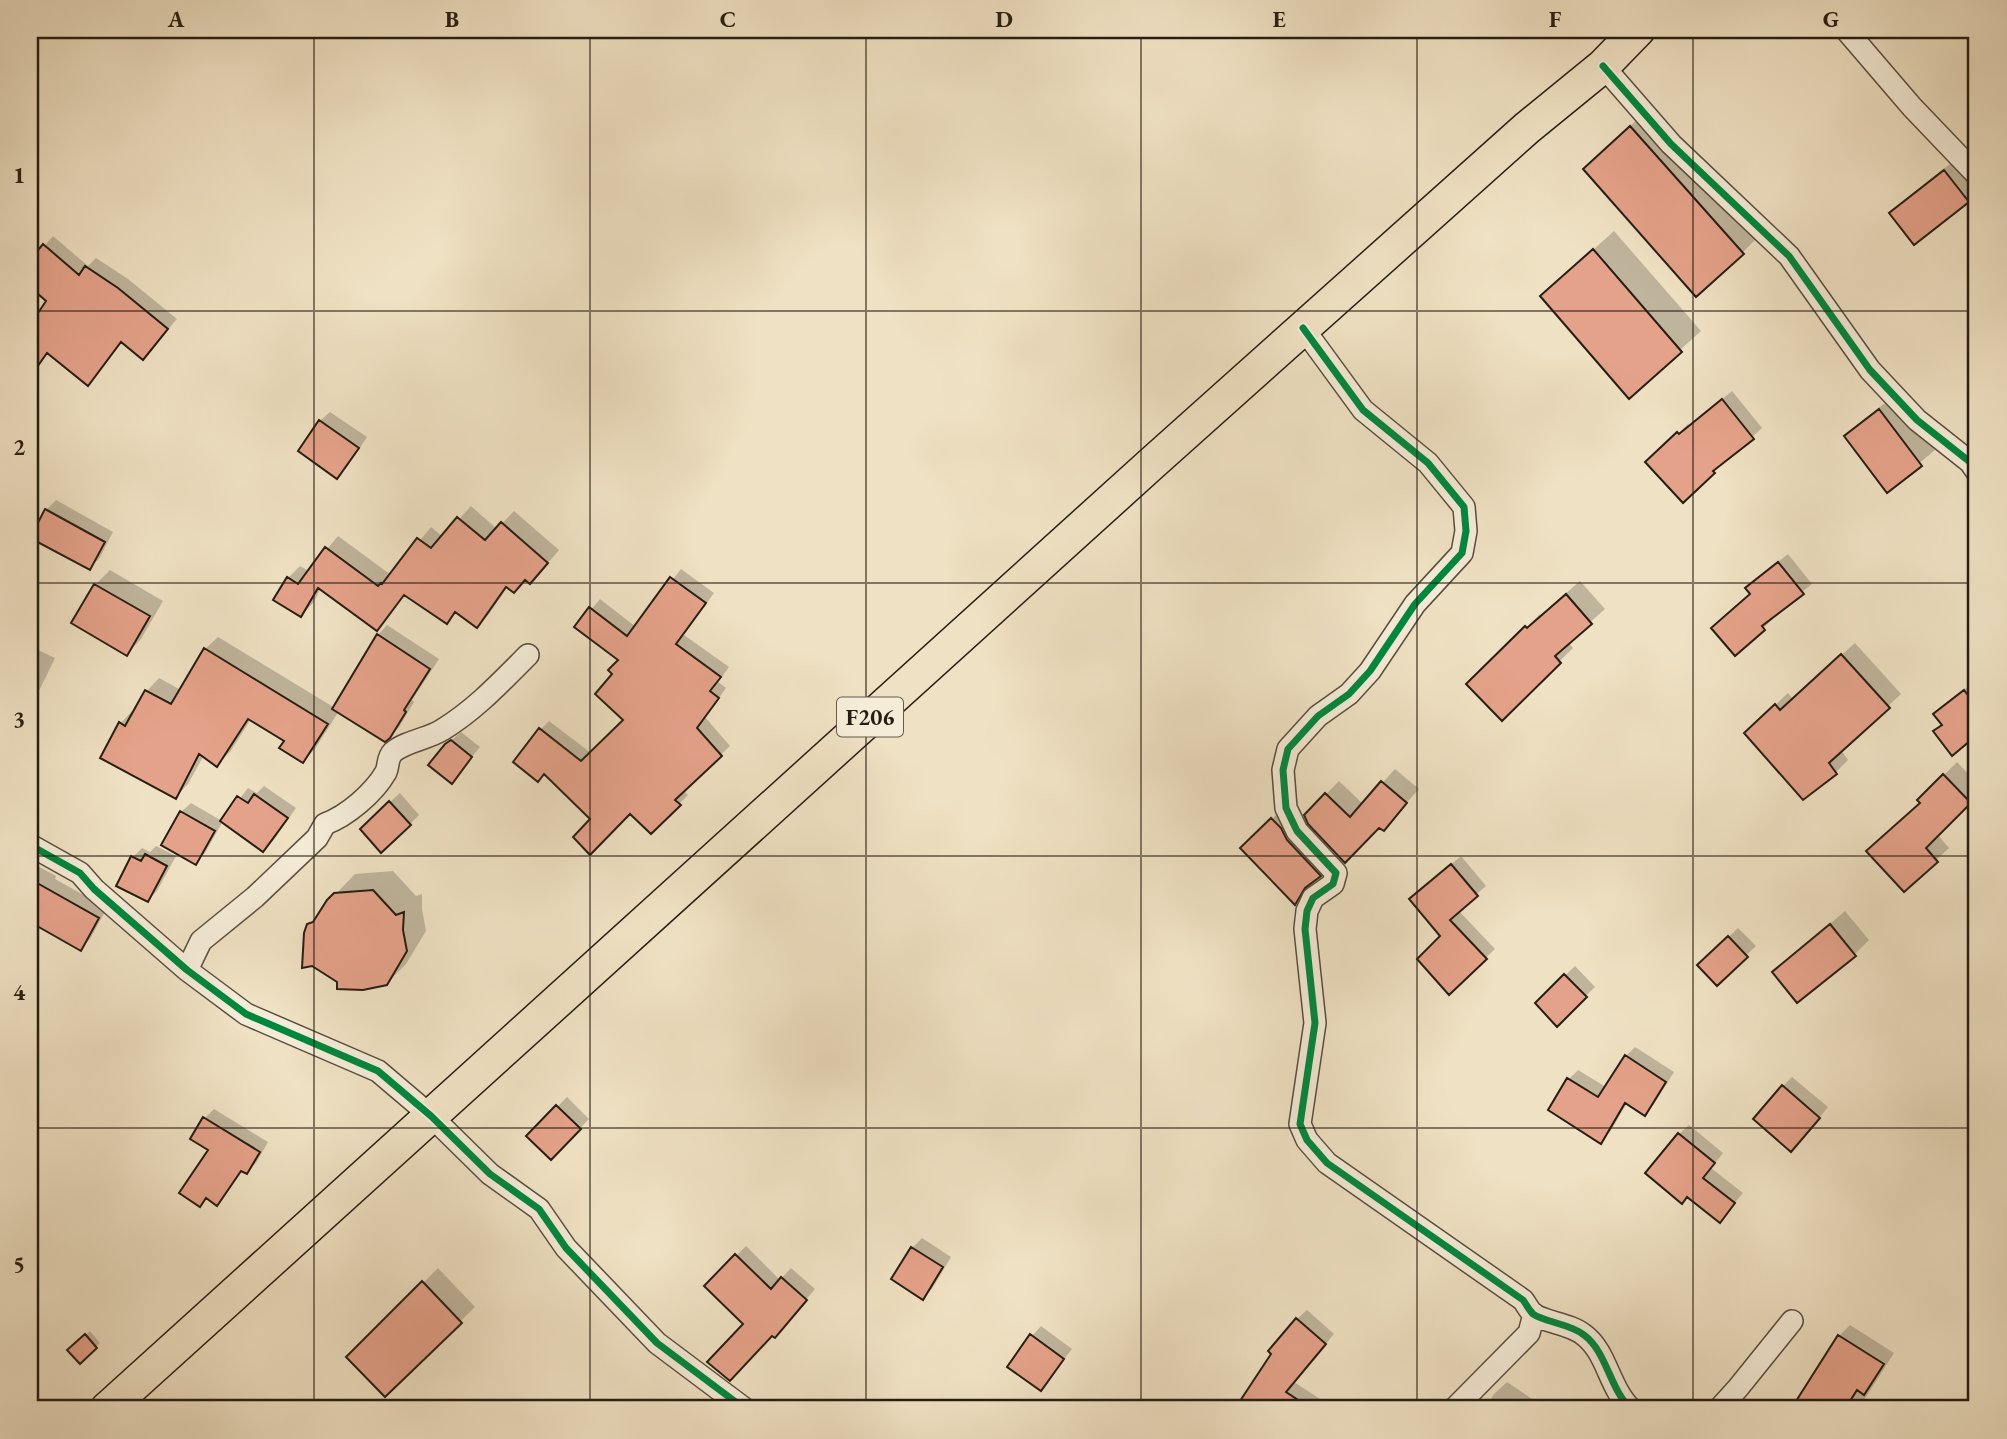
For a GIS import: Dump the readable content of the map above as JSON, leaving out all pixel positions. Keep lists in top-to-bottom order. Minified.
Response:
{"streets":{"main road":["F206"]},"grid":{"columns":["A","B","C","D","E","F","G"],"rows":["1","2","3","4","5"]}}
